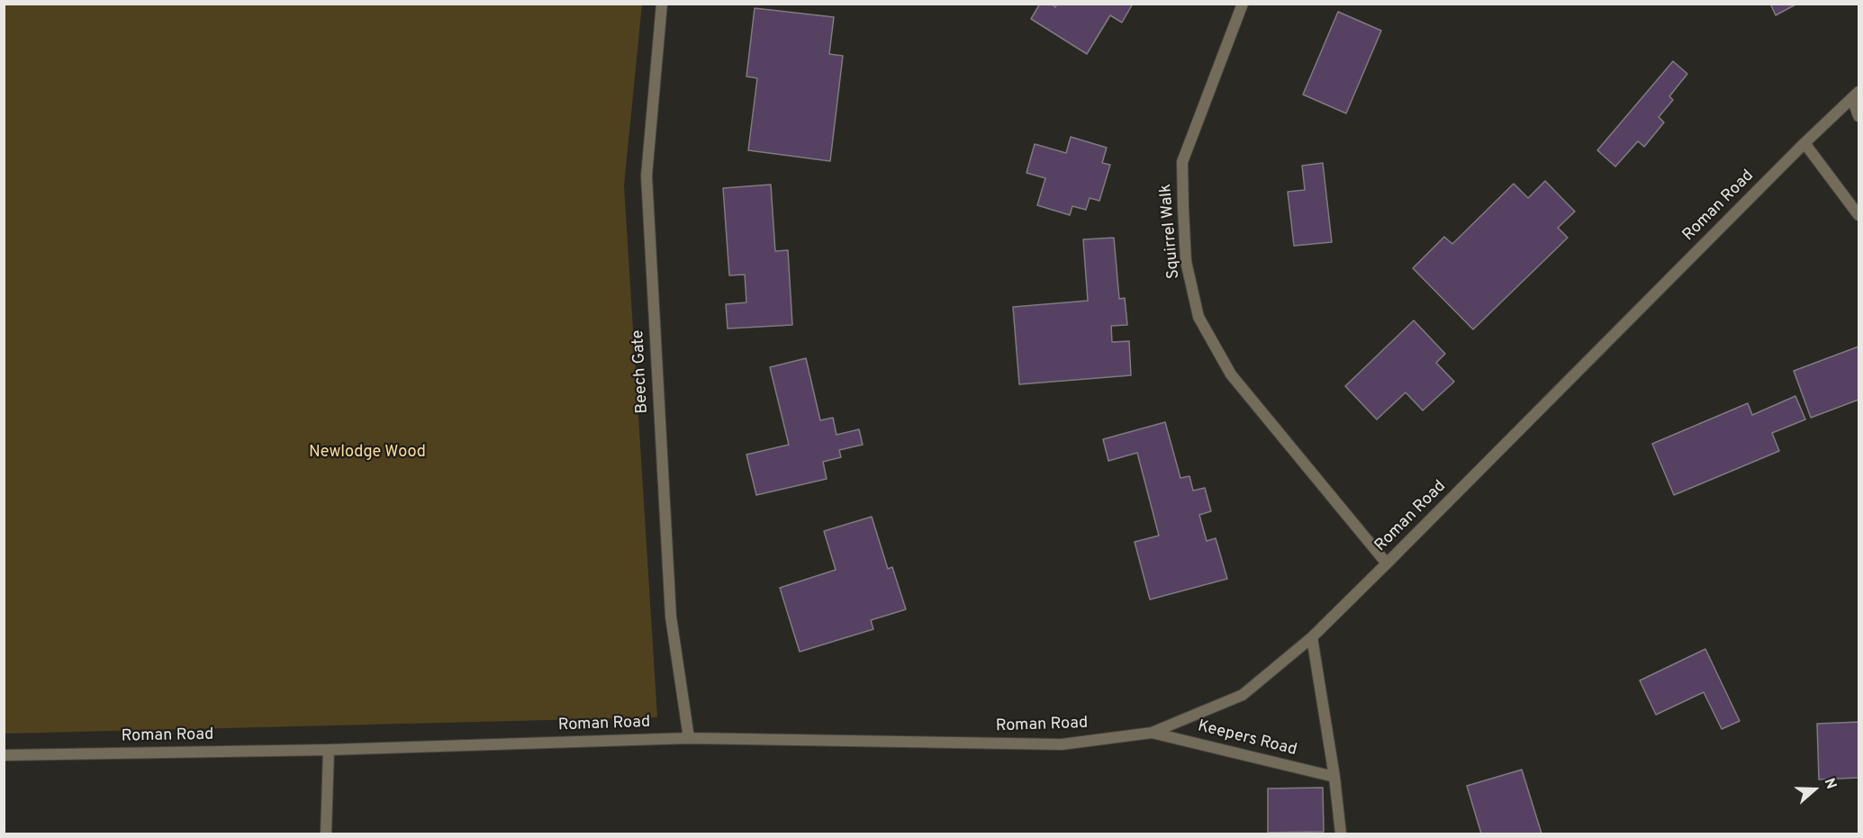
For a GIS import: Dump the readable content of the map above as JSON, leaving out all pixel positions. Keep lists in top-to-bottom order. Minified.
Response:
{"streets":{"street":["Roman Road","Squirrel Walk","Beech Gate","Keepers Road"]},"crossings":[["Roman Road","Squirrel Walk"],["Roman Road","Beech Gate"],["Roman Road","Keepers Road"]],"parks":["Newlodge Wood"],"north":"right"}
